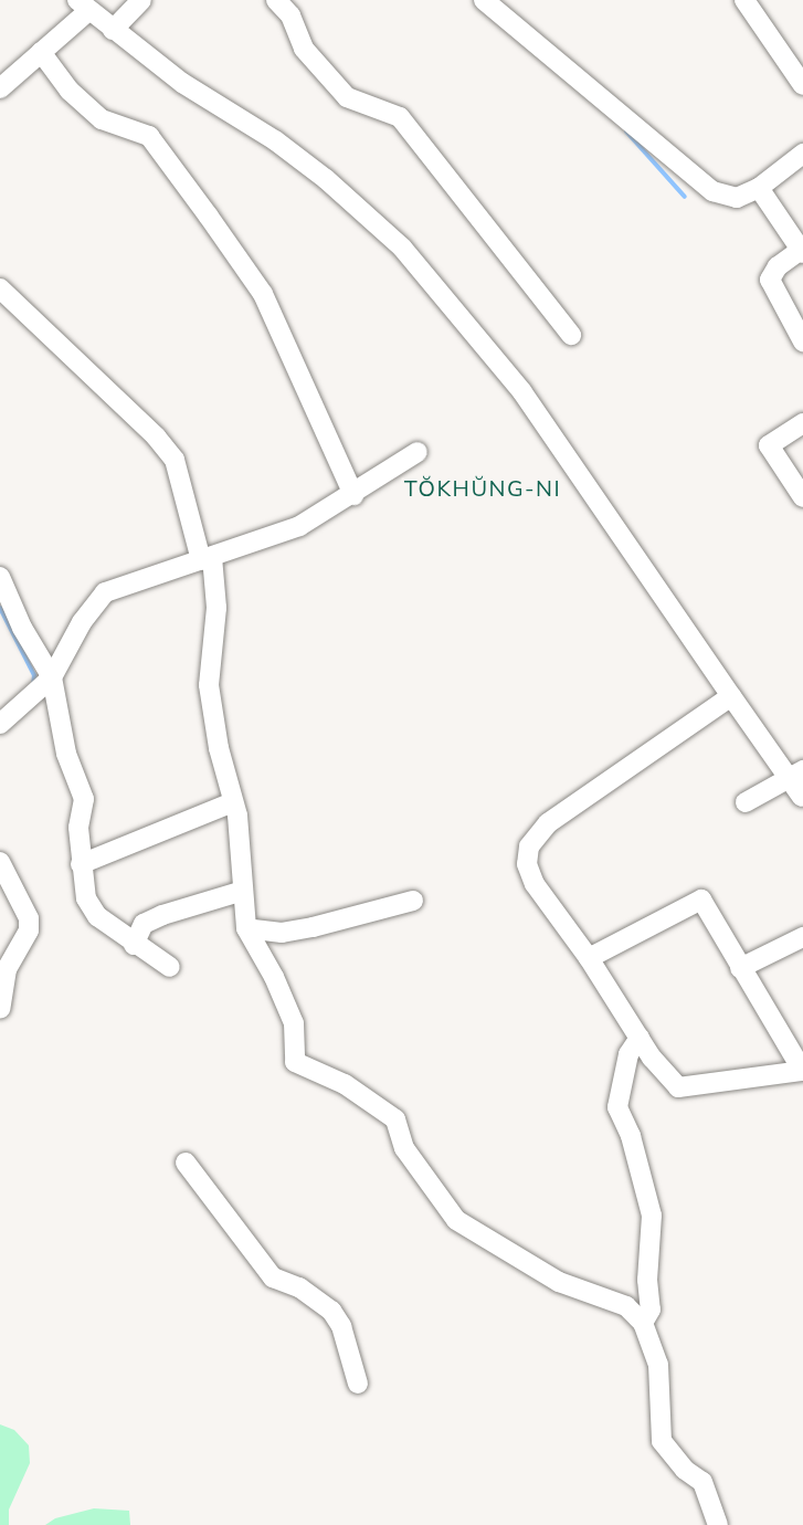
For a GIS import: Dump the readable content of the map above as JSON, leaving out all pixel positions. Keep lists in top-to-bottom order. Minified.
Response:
{"districts":["TŎKHŬNG-NI"]}
